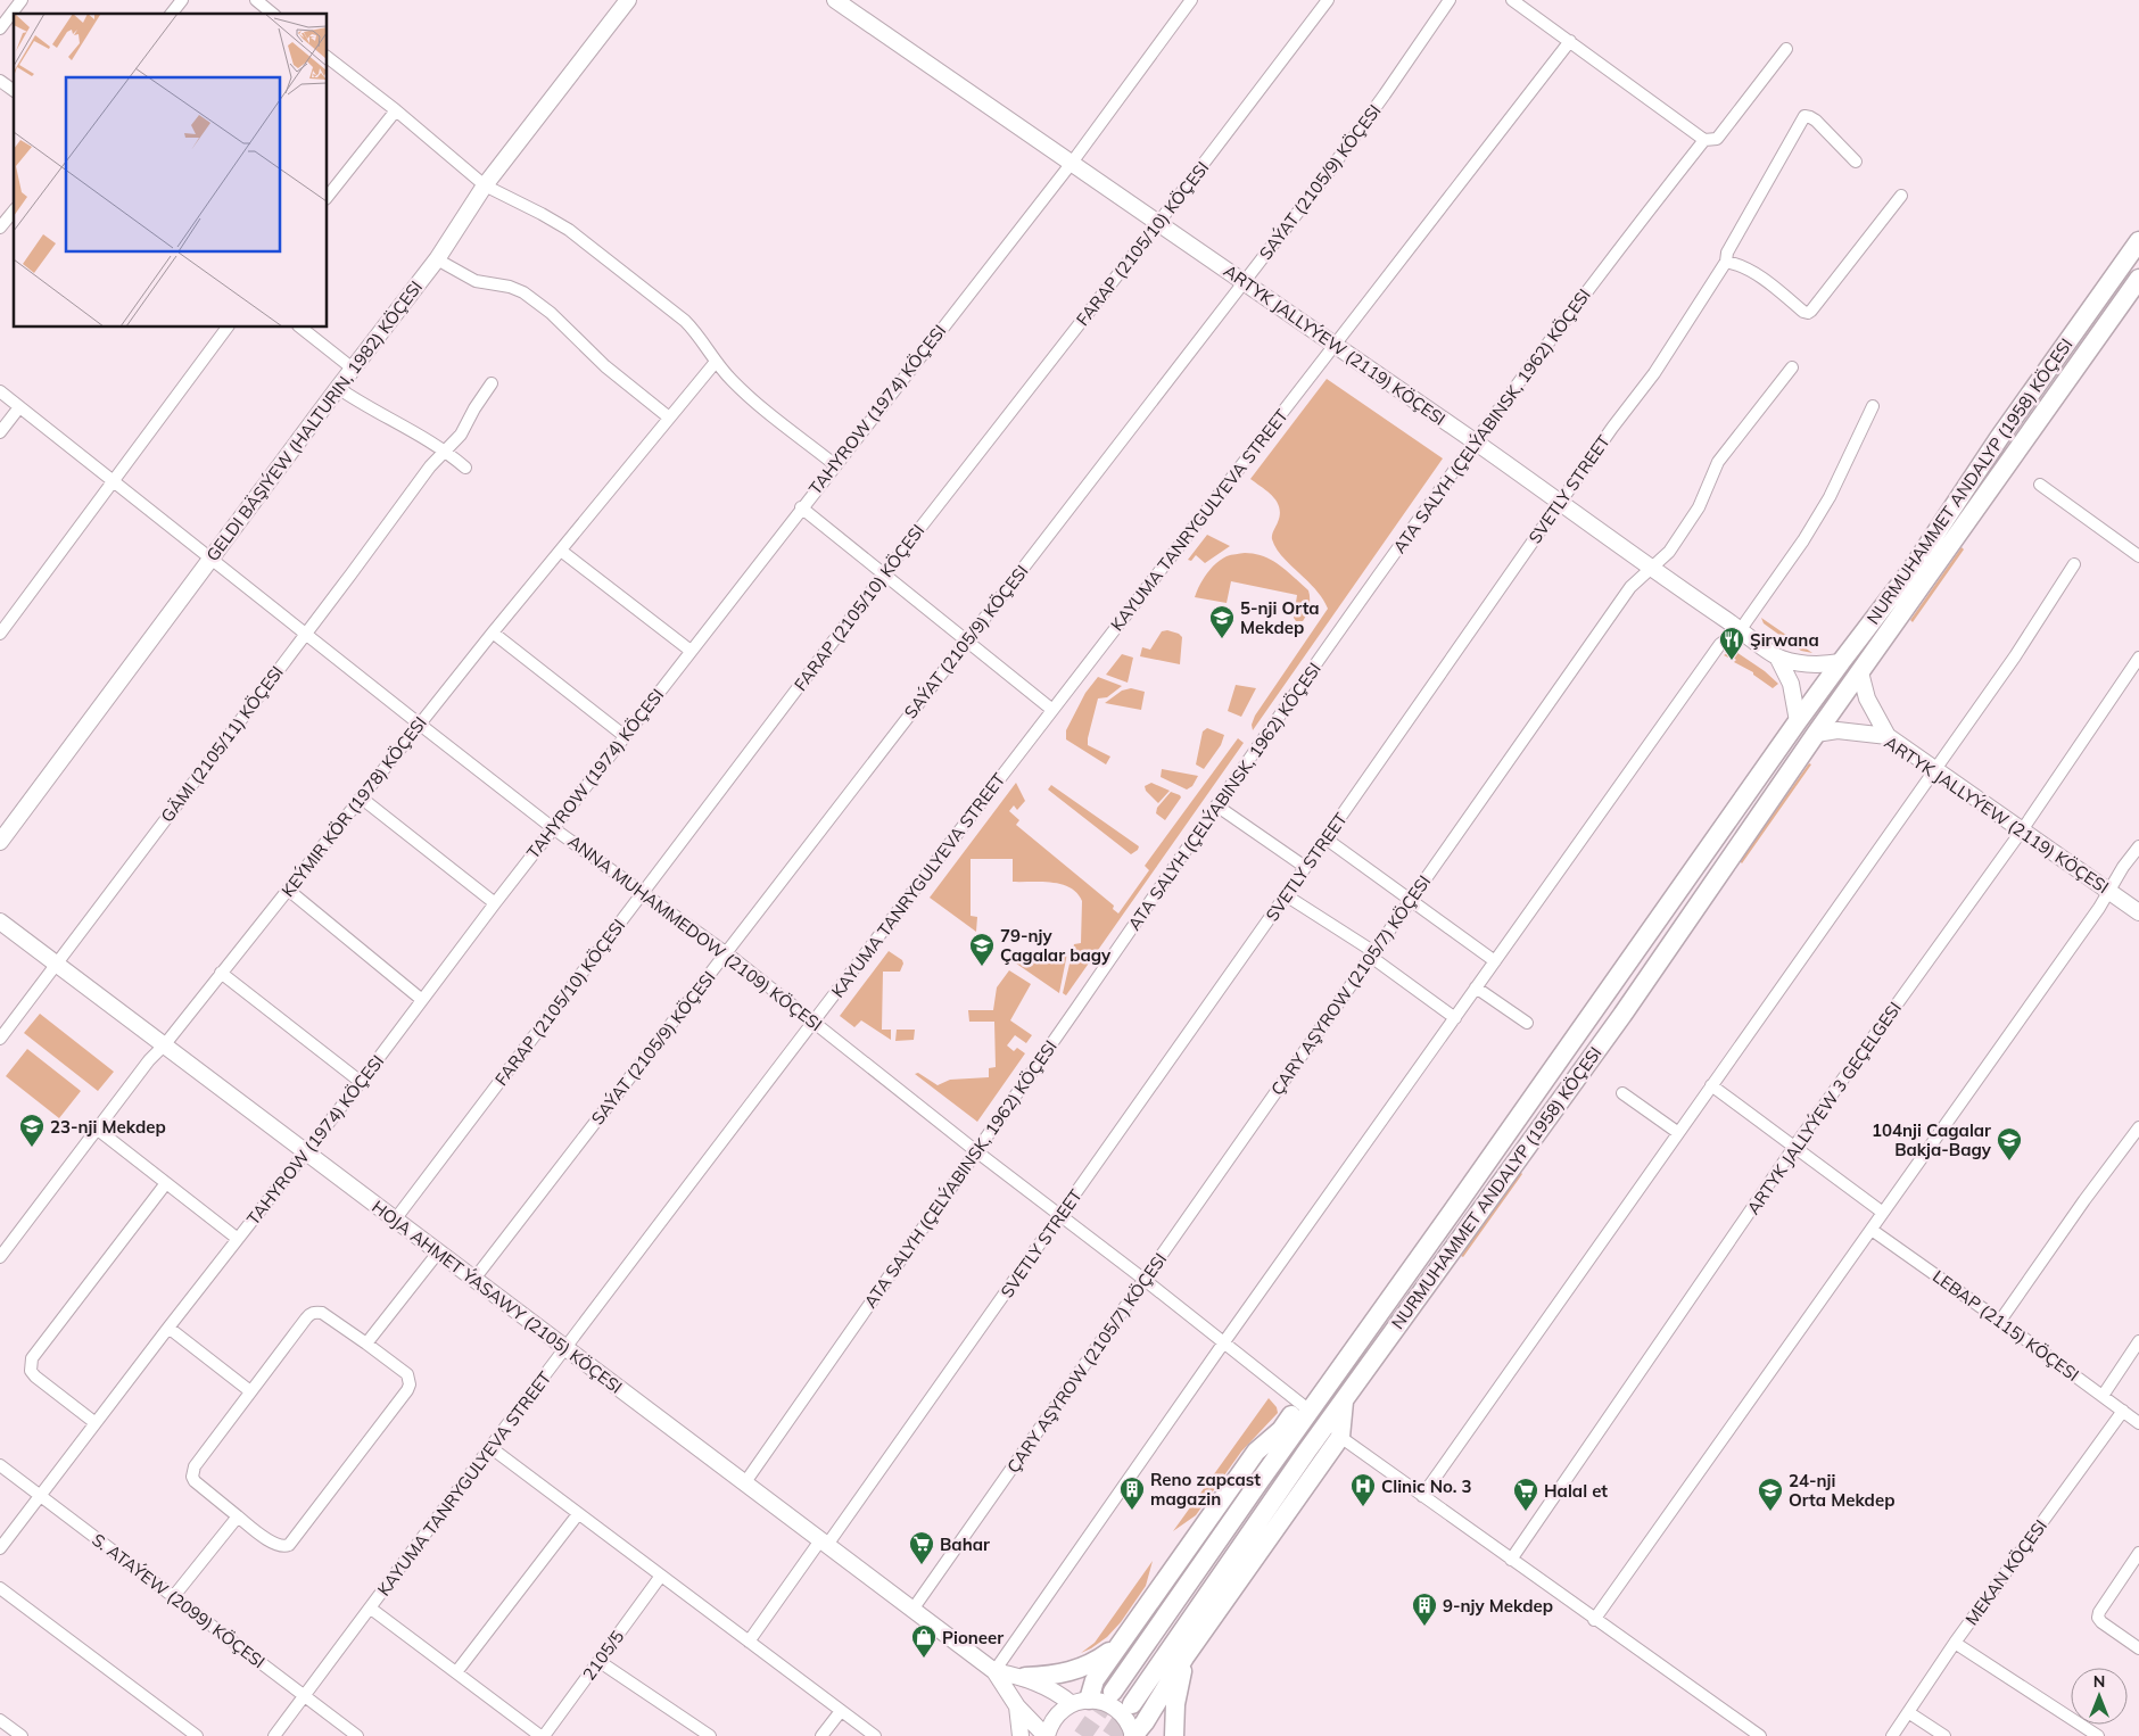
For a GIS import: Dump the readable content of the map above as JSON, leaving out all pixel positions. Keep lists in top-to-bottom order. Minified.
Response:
{"streets":{"main road":["NURMUHAMMET ANDALYP (1958) KÖÇESI"],"street":["SAÝAT (2105/9) KÖÇESI","FARAP (2105/10) KÖÇESI","ARTYK JALLYÝEW (2119) KÖÇESI","TAHYROW (1974) KÖÇESI","GELDI BÄŞIÝEW (HALTURIN, 1982) KÖÇESI","ATA SALYH (ÇELÝABINSK, 1962) KÖÇESI","SVETLY STREET","KAYUMA TANRYGULYEVA STREET","GÄMI (2105/11) KÖÇESI","KEÝMIR KÖR (1978) KÖÇESI","ANNA MUHAMMEDOW (2109) KÖÇESI","ÇARY AŞYROW (2105/7) KÖÇESI","ARTYK JALLYÝEW 3 GEÇELGESI","HOJA AHMET ÝASAWY (2105) KÖÇESI","LEBAP (2115) KÖÇESI","MEKAN KÖÇESI","S. ATAÝEW (2099) KÖÇESI","2105/5"]},"crossings":[["SAÝAT (2105/9) KÖÇESI","ARTYK JALLYÝEW (2119) KÖÇESI"],["SAÝAT (2105/9) KÖÇESI","ANNA MUHAMMEDOW (2109) KÖÇESI"],["SAÝAT (2105/9) KÖÇESI","HOJA AHMET ÝASAWY (2105) KÖÇESI"],["FARAP (2105/10) KÖÇESI","ARTYK JALLYÝEW (2119) KÖÇESI"],["FARAP (2105/10) KÖÇESI","ANNA MUHAMMEDOW (2109) KÖÇESI"],["FARAP (2105/10) KÖÇESI","HOJA AHMET ÝASAWY (2105) KÖÇESI"],["ARTYK JALLYÝEW (2119) KÖÇESI","TAHYROW (1974) KÖÇESI"],["ARTYK JALLYÝEW (2119) KÖÇESI","ATA SALYH (ÇELÝABINSK, 1962) KÖÇESI"],["ARTYK JALLYÝEW (2119) KÖÇESI","NURMUHAMMET ANDALYP (1958) KÖÇESI"],["ARTYK JALLYÝEW (2119) KÖÇESI","SVETLY STREET"],["ARTYK JALLYÝEW (2119) KÖÇESI","KAYUMA TANRYGULYEVA STREET"],["ARTYK JALLYÝEW (2119) KÖÇESI","ÇARY AŞYROW (2105/7) KÖÇESI"],["ARTYK JALLYÝEW (2119) KÖÇESI","ARTYK JALLYÝEW 3 GEÇELGESI"],["TAHYROW (1974) KÖÇESI","ANNA MUHAMMEDOW (2109) KÖÇESI"],["TAHYROW (1974) KÖÇESI","HOJA AHMET ÝASAWY (2105) KÖÇESI"],["TAHYROW (1974) KÖÇESI","S. ATAÝEW (2099) KÖÇESI"],["GELDI BÄŞIÝEW (HALTURIN, 1982) KÖÇESI","ANNA MUHAMMEDOW (2109) KÖÇESI"],["ATA SALYH (ÇELÝABINSK, 1962) KÖÇESI","ANNA MUHAMMEDOW (2109) KÖÇESI"],["ATA SALYH (ÇELÝABINSK, 1962) KÖÇESI","HOJA AHMET ÝASAWY (2105) KÖÇESI"],["NURMUHAMMET ANDALYP (1958) KÖÇESI","ANNA MUHAMMEDOW (2109) KÖÇESI"],["SVETLY STREET","ANNA MUHAMMEDOW (2109) KÖÇESI"],["SVETLY STREET","HOJA AHMET ÝASAWY (2105) KÖÇESI"],["KAYUMA TANRYGULYEVA STREET","ANNA MUHAMMEDOW (2109) KÖÇESI"],["KAYUMA TANRYGULYEVA STREET","HOJA AHMET ÝASAWY (2105) KÖÇESI"],["KAYUMA TANRYGULYEVA STREET","S. ATAÝEW (2099) KÖÇESI"],["GÄMI (2105/11) KÖÇESI","ANNA MUHAMMEDOW (2109) KÖÇESI"],["GÄMI (2105/11) KÖÇESI","HOJA AHMET ÝASAWY (2105) KÖÇESI"],["KEÝMIR KÖR (1978) KÖÇESI","ANNA MUHAMMEDOW (2109) KÖÇESI"],["KEÝMIR KÖR (1978) KÖÇESI","HOJA AHMET ÝASAWY (2105) KÖÇESI"],["ANNA MUHAMMEDOW (2109) KÖÇESI","ÇARY AŞYROW (2105/7) KÖÇESI"],["ÇARY AŞYROW (2105/7) KÖÇESI","HOJA AHMET ÝASAWY (2105) KÖÇESI"],["LEBAP (2115) KÖÇESI","MEKAN KÖÇESI"]],"places":{"school or university":["5-nji Orta Mekdep","79-njy Çagalar bagy","23-nji Mekdep","104nji Cagalar Bakja-Bagy","24-nji Orta Mekdep"],"restaurant":["Şirwana"],"hospital":["Clinic No. 3"],"building":["Reno zapcast magazin","9-njy Mekdep"],"supermarket":["Halal et","Bahar"],"shop":["Pioneer"]},"north":"top"}
